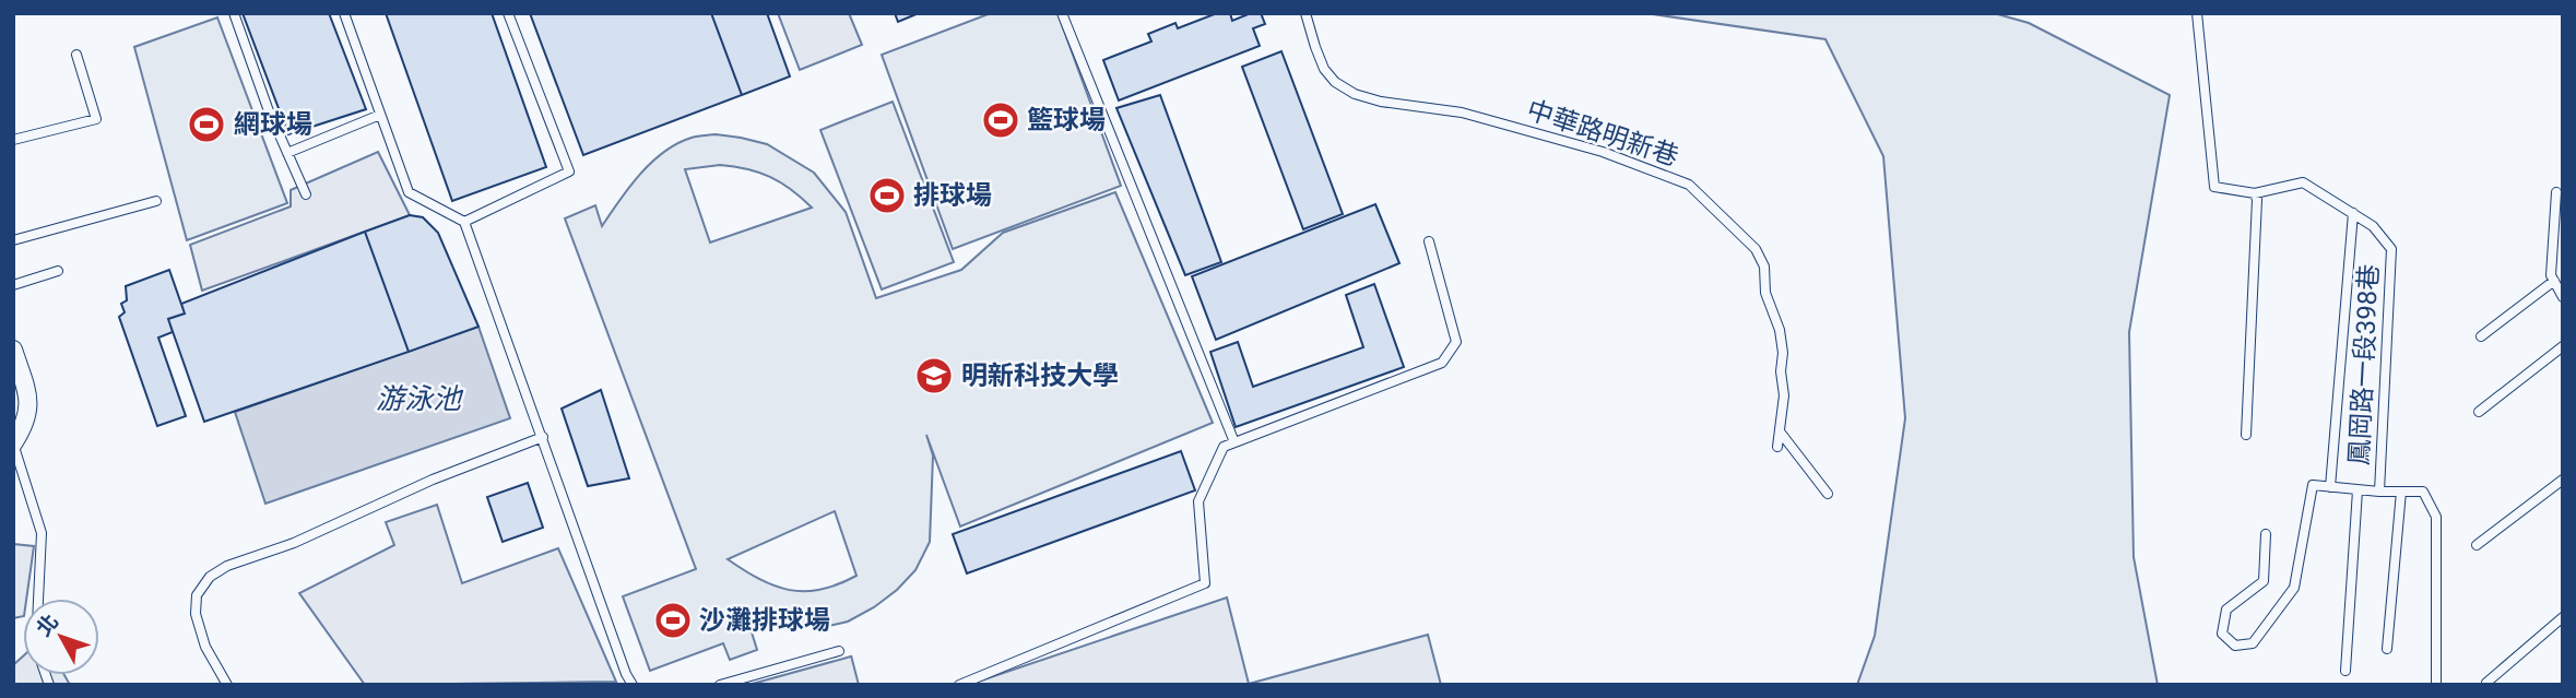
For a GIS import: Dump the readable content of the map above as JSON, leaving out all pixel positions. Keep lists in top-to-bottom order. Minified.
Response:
{"streets":{"lane":["中華路明新巷","鳳岡路一段398巷"]},"water":["游泳池"],"places":{"sports":["籃球場","網球場","排球場","沙灘排球場"],"school or university":["明新科技大學"]},"north":"top left"}
